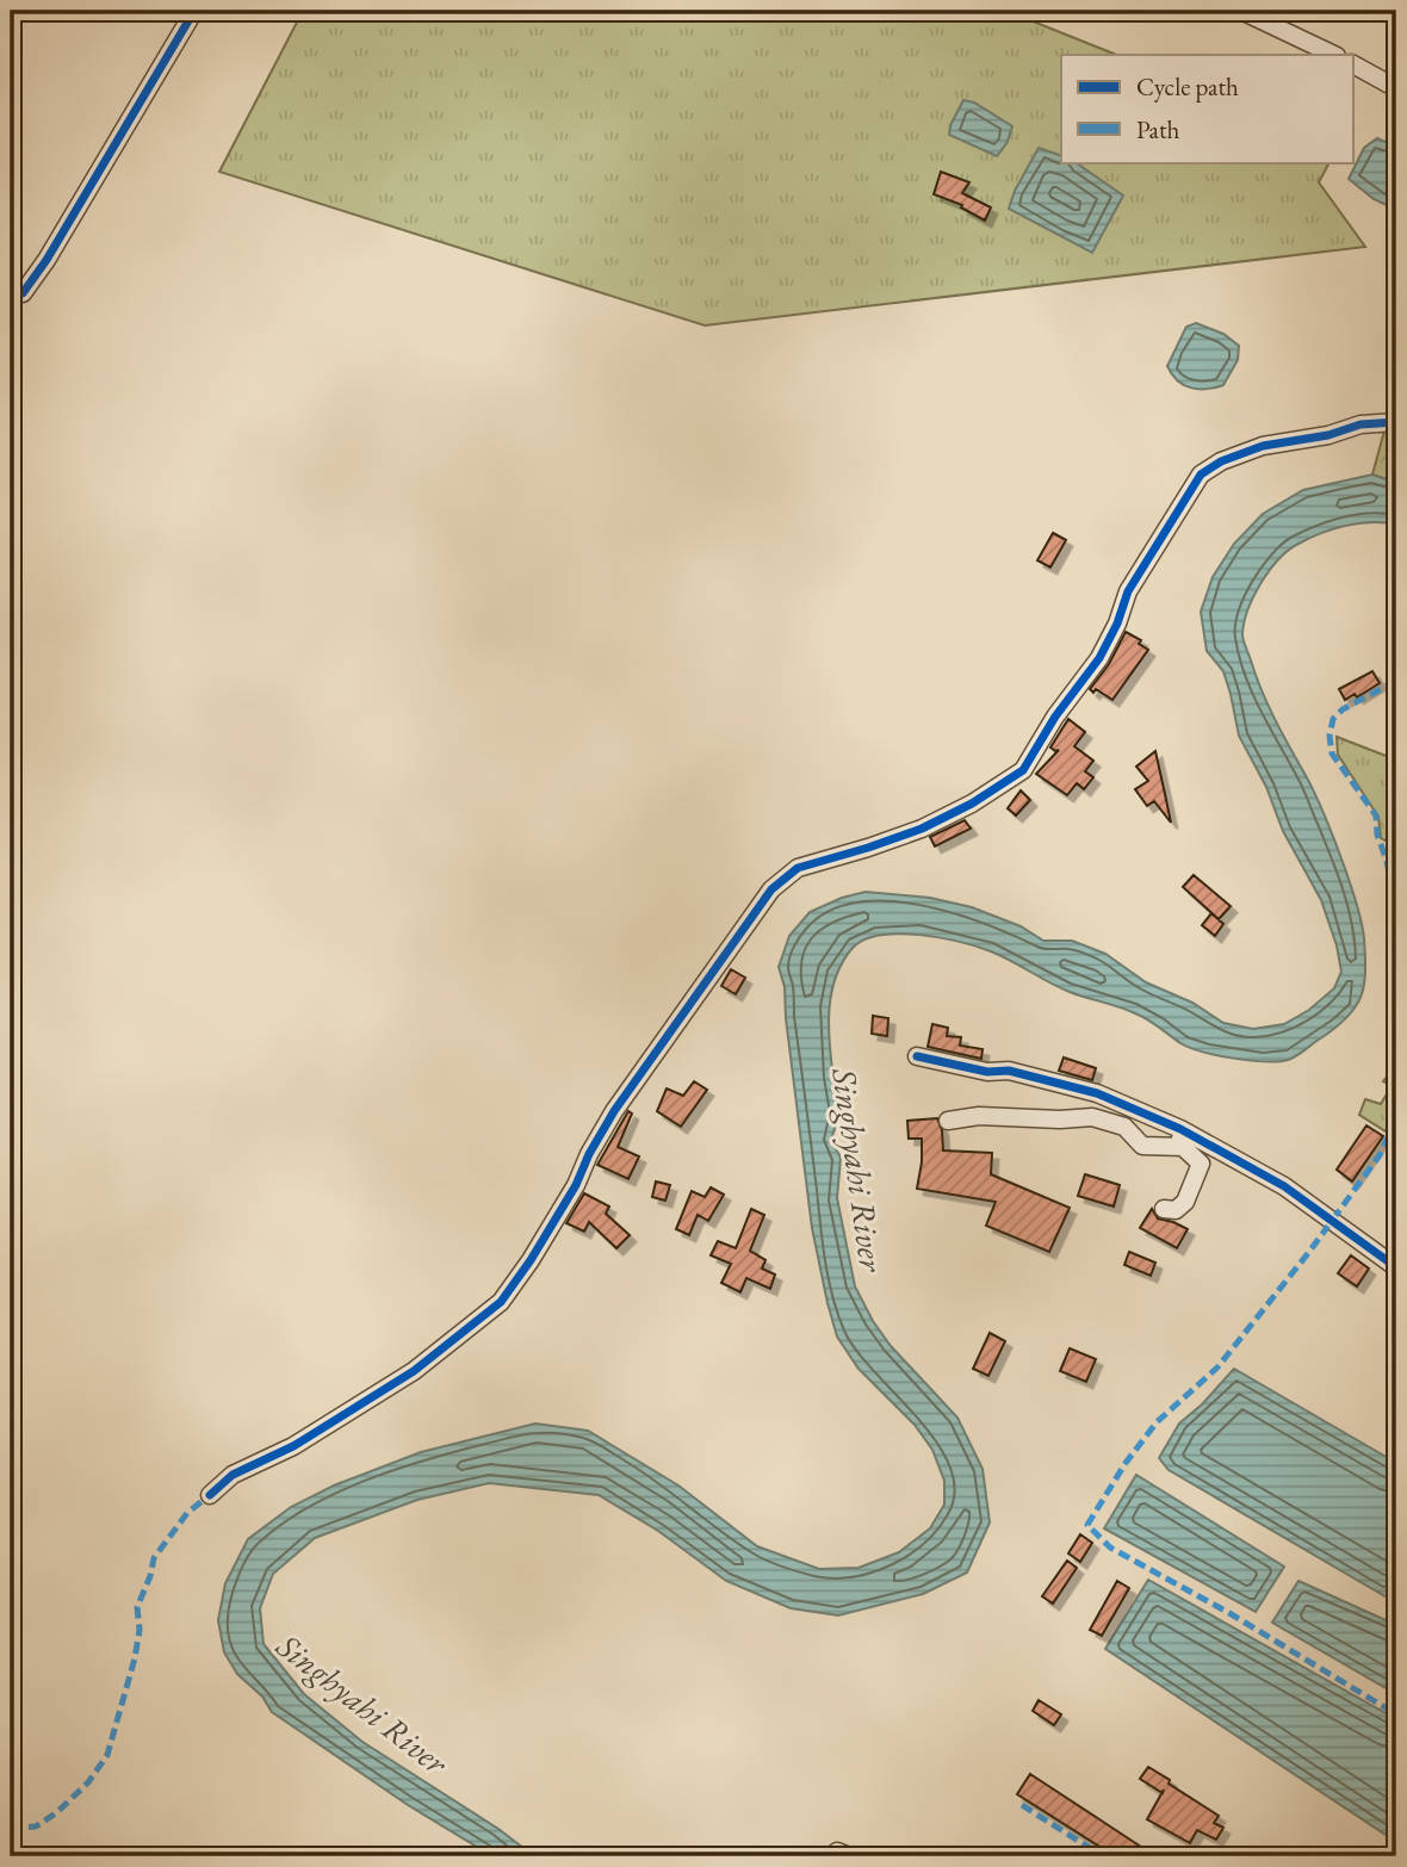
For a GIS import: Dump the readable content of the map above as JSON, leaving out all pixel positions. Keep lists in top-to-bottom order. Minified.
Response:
{"water":["Singhyahi River"],"legend":["Cycle path","Path"]}
